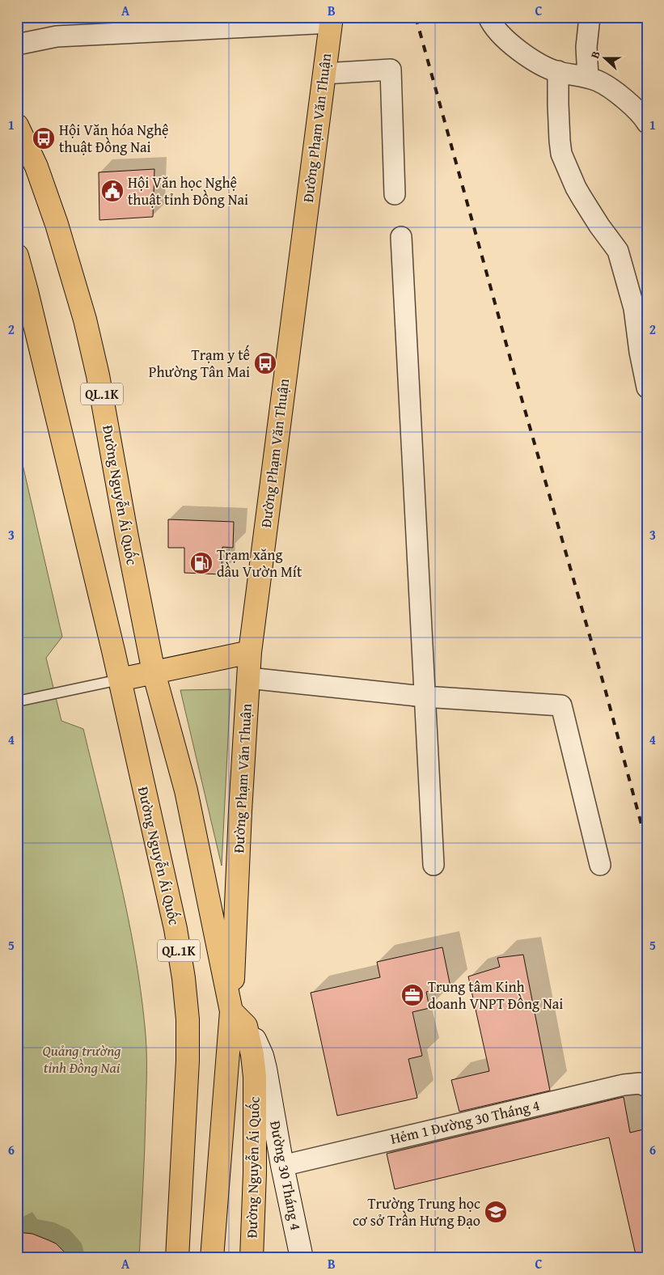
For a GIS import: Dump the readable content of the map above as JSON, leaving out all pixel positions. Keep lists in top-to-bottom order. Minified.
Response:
{"streets":{"main road":["Đường Phạm Văn Thuận","QL.1K","Đường Nguyễn Ái Quốc","Đường 30 Tháng 4"],"street":["Hẻm 1 Đường 30 Tháng 4"]},"crossings":[["Đường Phạm Văn Thuận","Đường Nguyễn Ái Quốc"],["Đường Phạm Văn Thuận","Đường 30 Tháng 4"],["Đường Nguyễn Ái Quốc","Đường 30 Tháng 4"],["Hẻm 1 Đường 30 Tháng 4","Đường 30 Tháng 4"]],"parks":["Quảng trường tỉnh Đồng Nai"],"places":{"bus stop":["Hội Văn hóa Nghệ thuật Đồng Nai","Trạm y tế Phường Tân Mai"],"public building":["Hội Văn học Nghệ thuật tỉnh Đồng Nai"],"fuel station":["Trạm xăng dầu Vườn Mít"],"office":["Trung tâm Kinh doanh VNPT Đồng Nai"],"school or university":["Trường Trung học cơ sở Trần Hưng Đạo"]},"north":"left","grid":{"columns":["A","B","C"],"rows":["1","2","3","4","5","6"]}}
